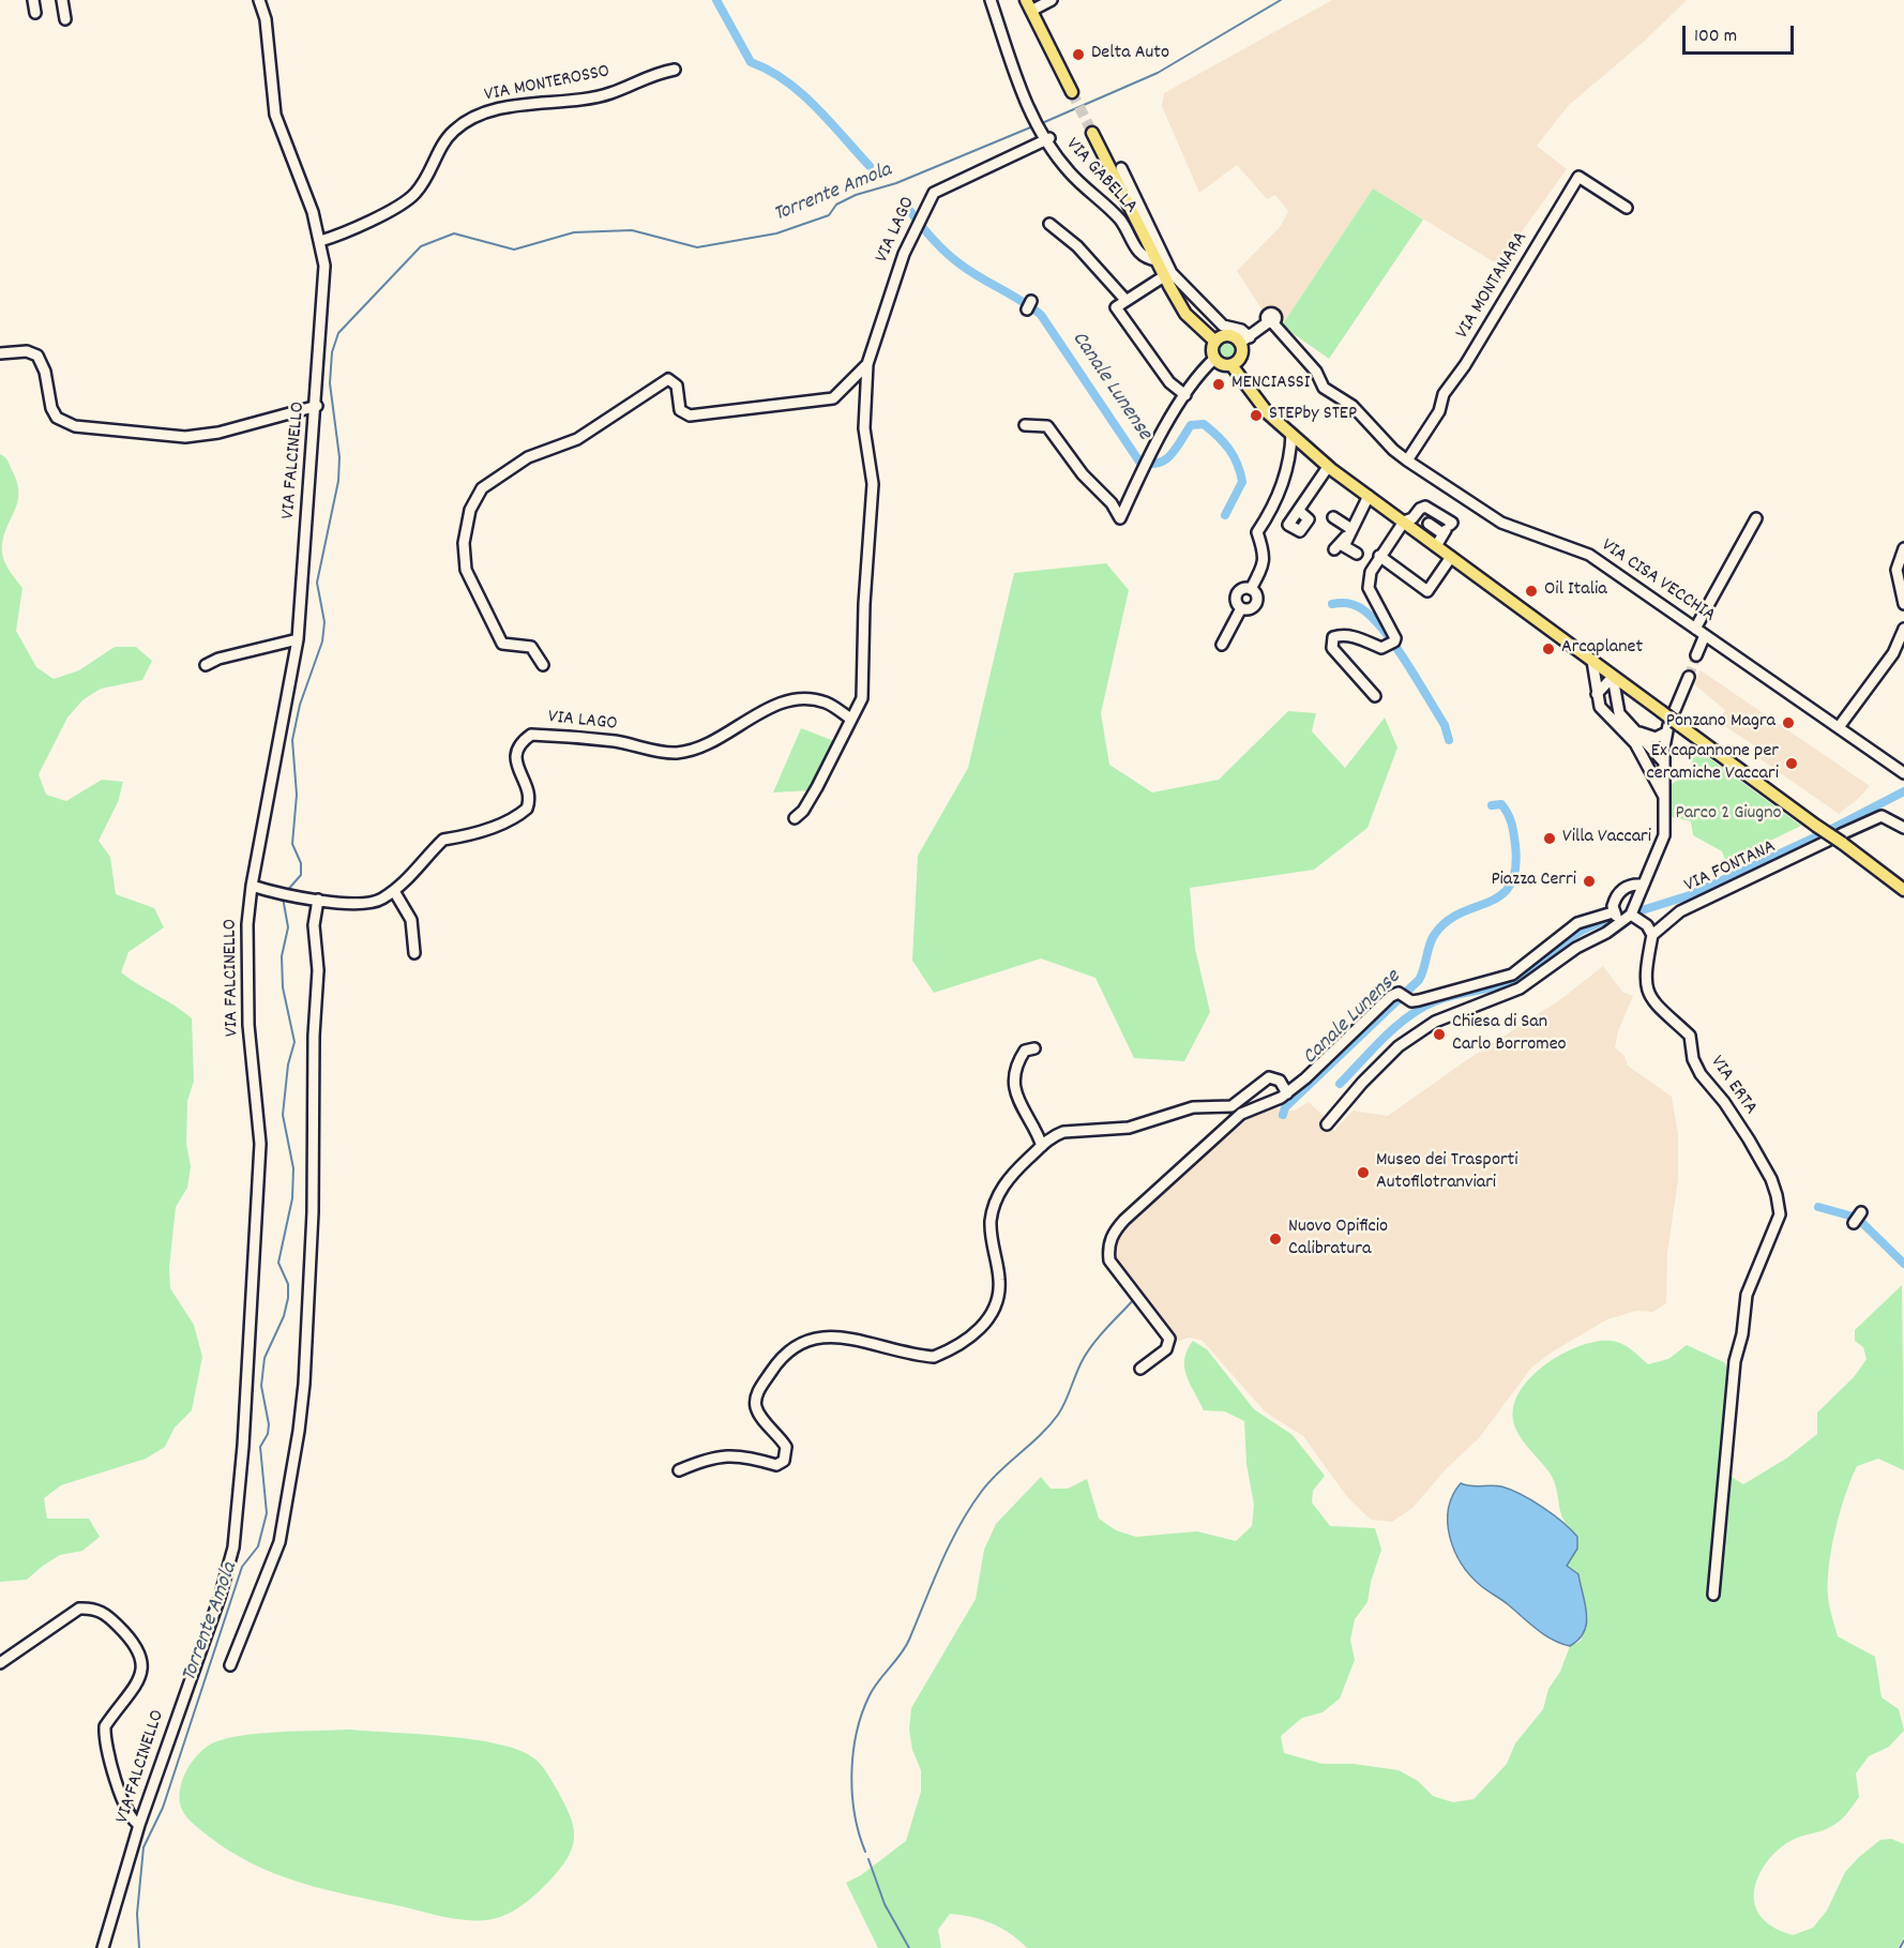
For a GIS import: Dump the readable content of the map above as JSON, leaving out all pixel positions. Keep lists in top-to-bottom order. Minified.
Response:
{"streets":{"street":["VIA MONTEROSSO","VIA GABELLA","VIA LAGO","VIA MONTANARA","VIA FALCINELLO","VIA CISA VECCHIA","VIA FONTANA","VIA ERTA"]},"crossings":[["VIA MONTEROSSO","VIA FALCINELLO"],["VIA GABELLA","VIA LAGO"],["VIA LAGO","VIA FALCINELLO"],["VIA MONTANARA","VIA CISA VECCHIA"],["VIA FONTANA","VIA ERTA"]],"water":["Torrente Amola","Canale Lunense"],"parks":["Parco 2 Giugno"],"places":["Delta Auto","MENCIASSI","STEPby STEP","Oil Italia","Arcaplanet","Ponzano Magra","Ex capannone per ceramiche Vaccari","Villa Vaccari","Piazza Cerri","Chiesa di San Carlo Borromeo","Museo dei Trasporti Autofilotranviari","Nuovo Opificio Calibratura"],"scale_bar":"100 m"}
